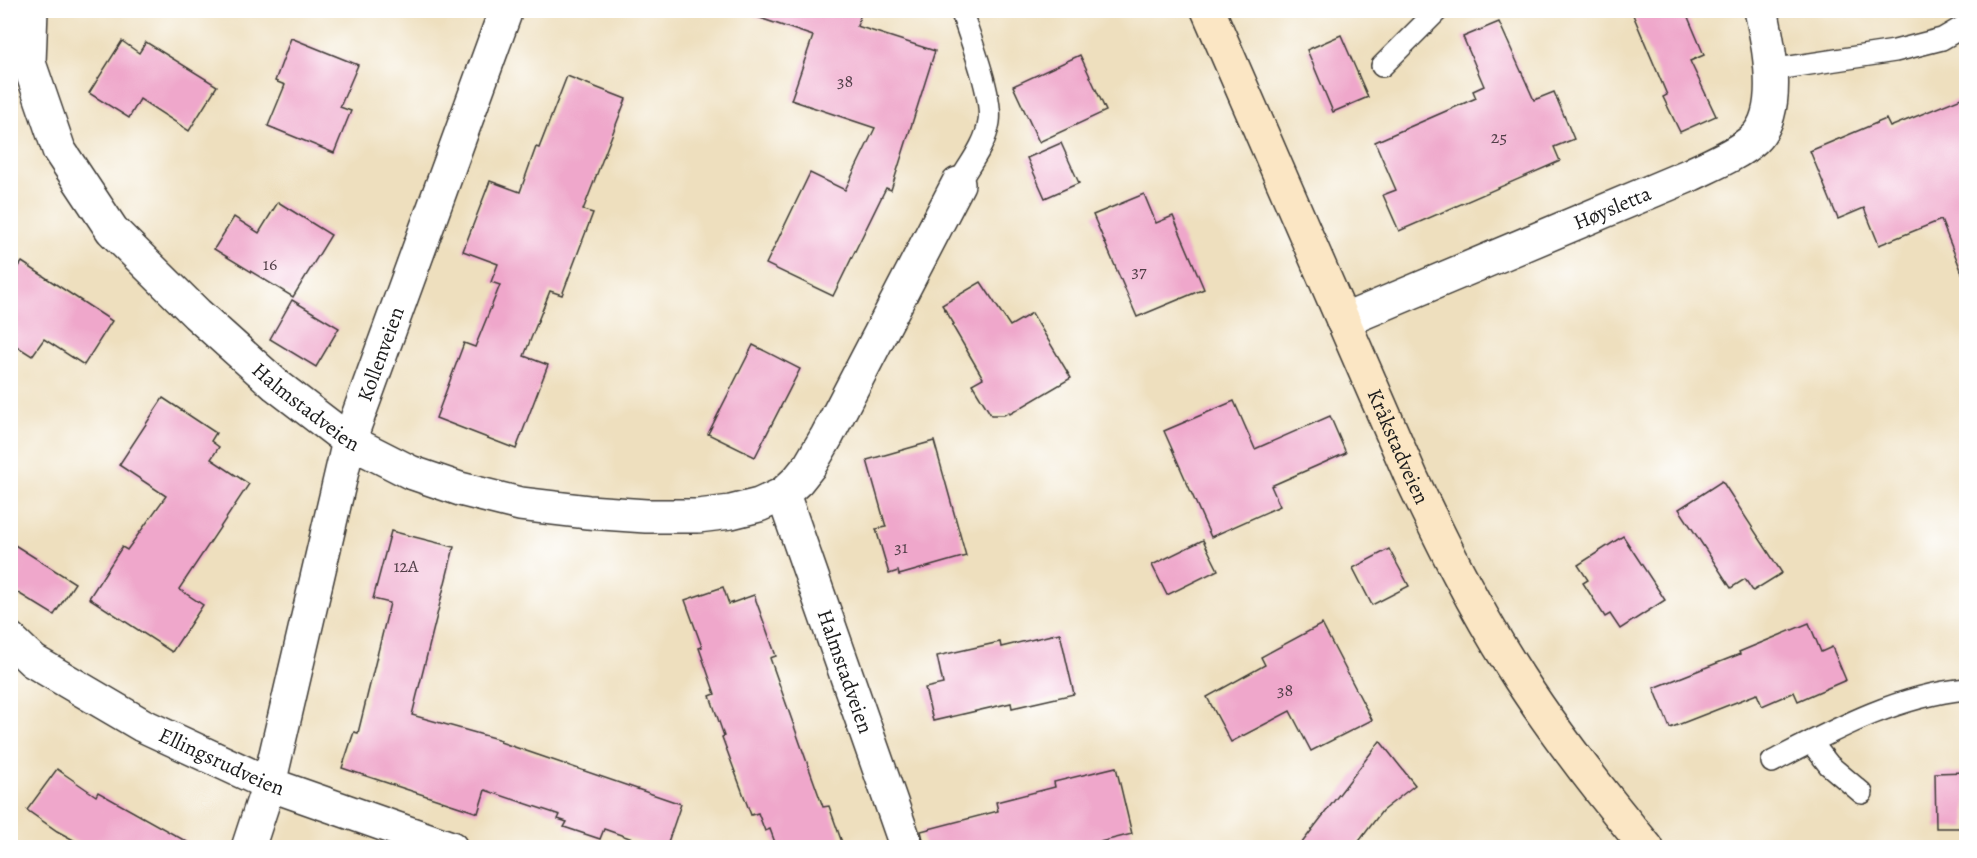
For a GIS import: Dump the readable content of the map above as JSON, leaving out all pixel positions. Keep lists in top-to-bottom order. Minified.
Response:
{"streets":{"main road":["Kråkstadveien"],"street":["Høysletta","Kollenveien","Halmstadveien","Ellingsrudveien"]},"crossings":[["Høysletta","Kråkstadveien"],["Kollenveien","Halmstadveien"],["Kollenveien","Ellingsrudveien"]],"house_numbers":["38","25","16","37","31","12A","38"]}
